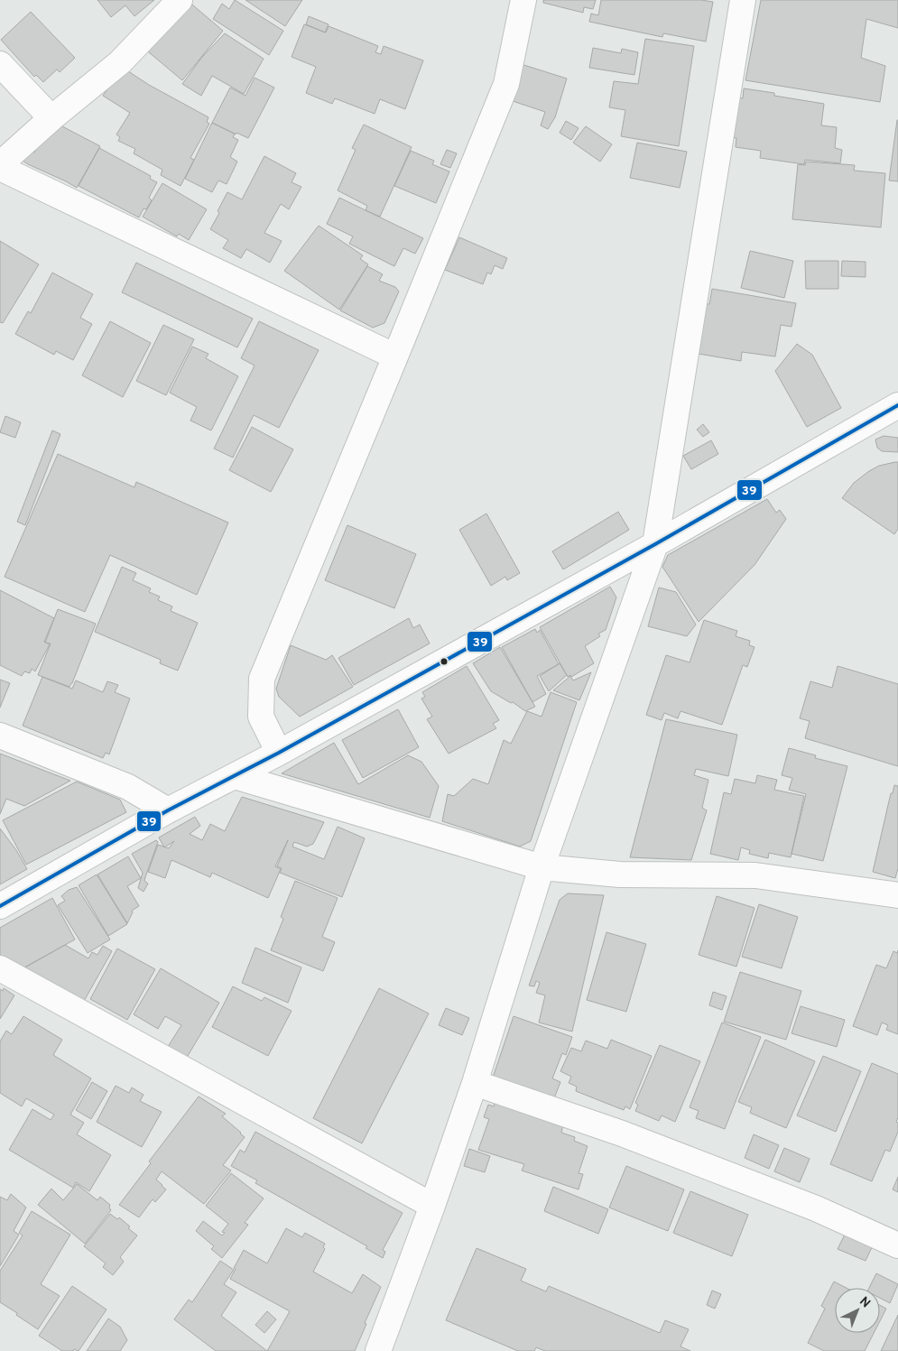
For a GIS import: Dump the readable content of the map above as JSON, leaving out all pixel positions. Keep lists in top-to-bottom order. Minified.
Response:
{"lines":["transit line 39"],"north":"top right"}
